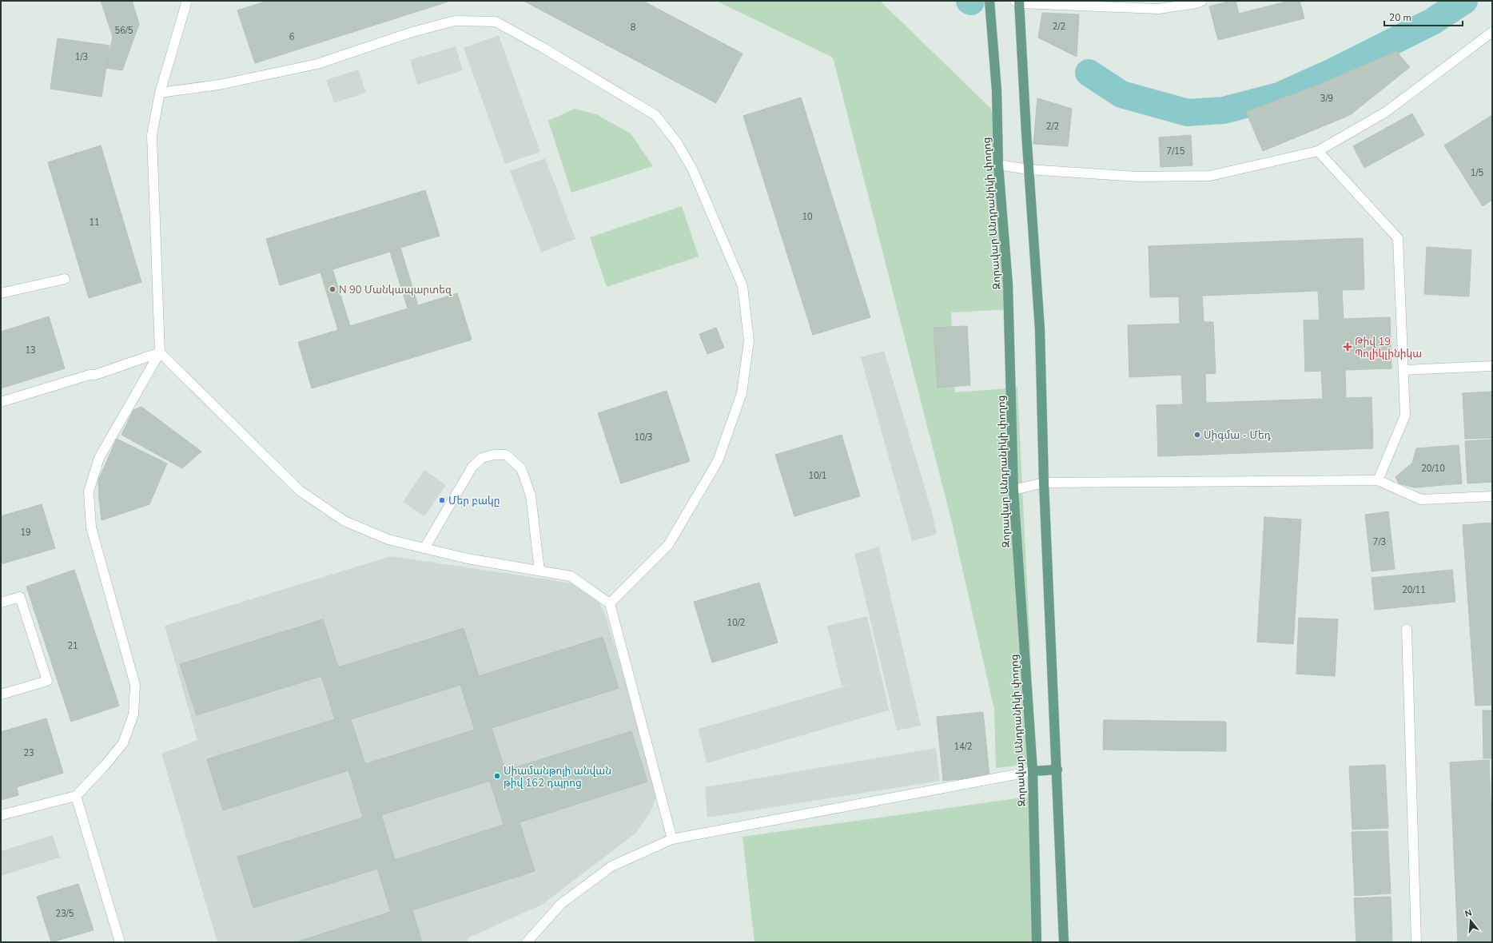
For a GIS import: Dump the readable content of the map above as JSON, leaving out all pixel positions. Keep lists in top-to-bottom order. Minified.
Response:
{"streets":{"main road":["Զորավար Անդրանիկի փողոց"]},"places":{"other":["N 90 Մանկապարտեզ","Սիգմա - Մեդ","Մեր բակը","Սիամանթոյի անվան թիվ 162 դպրոց"],"health":["Թիվ 19 Պոլիկլինիկա"]},"house_numbers":["2/2","8","56/5","6","1/3","3/9","2/2","7/15","1/5","10","11","13","10/3","20/10","10/1","19","7/3","20/11","10/2","21","14/2","23","23/5"],"scale_bar":"20 m","north":"top"}
